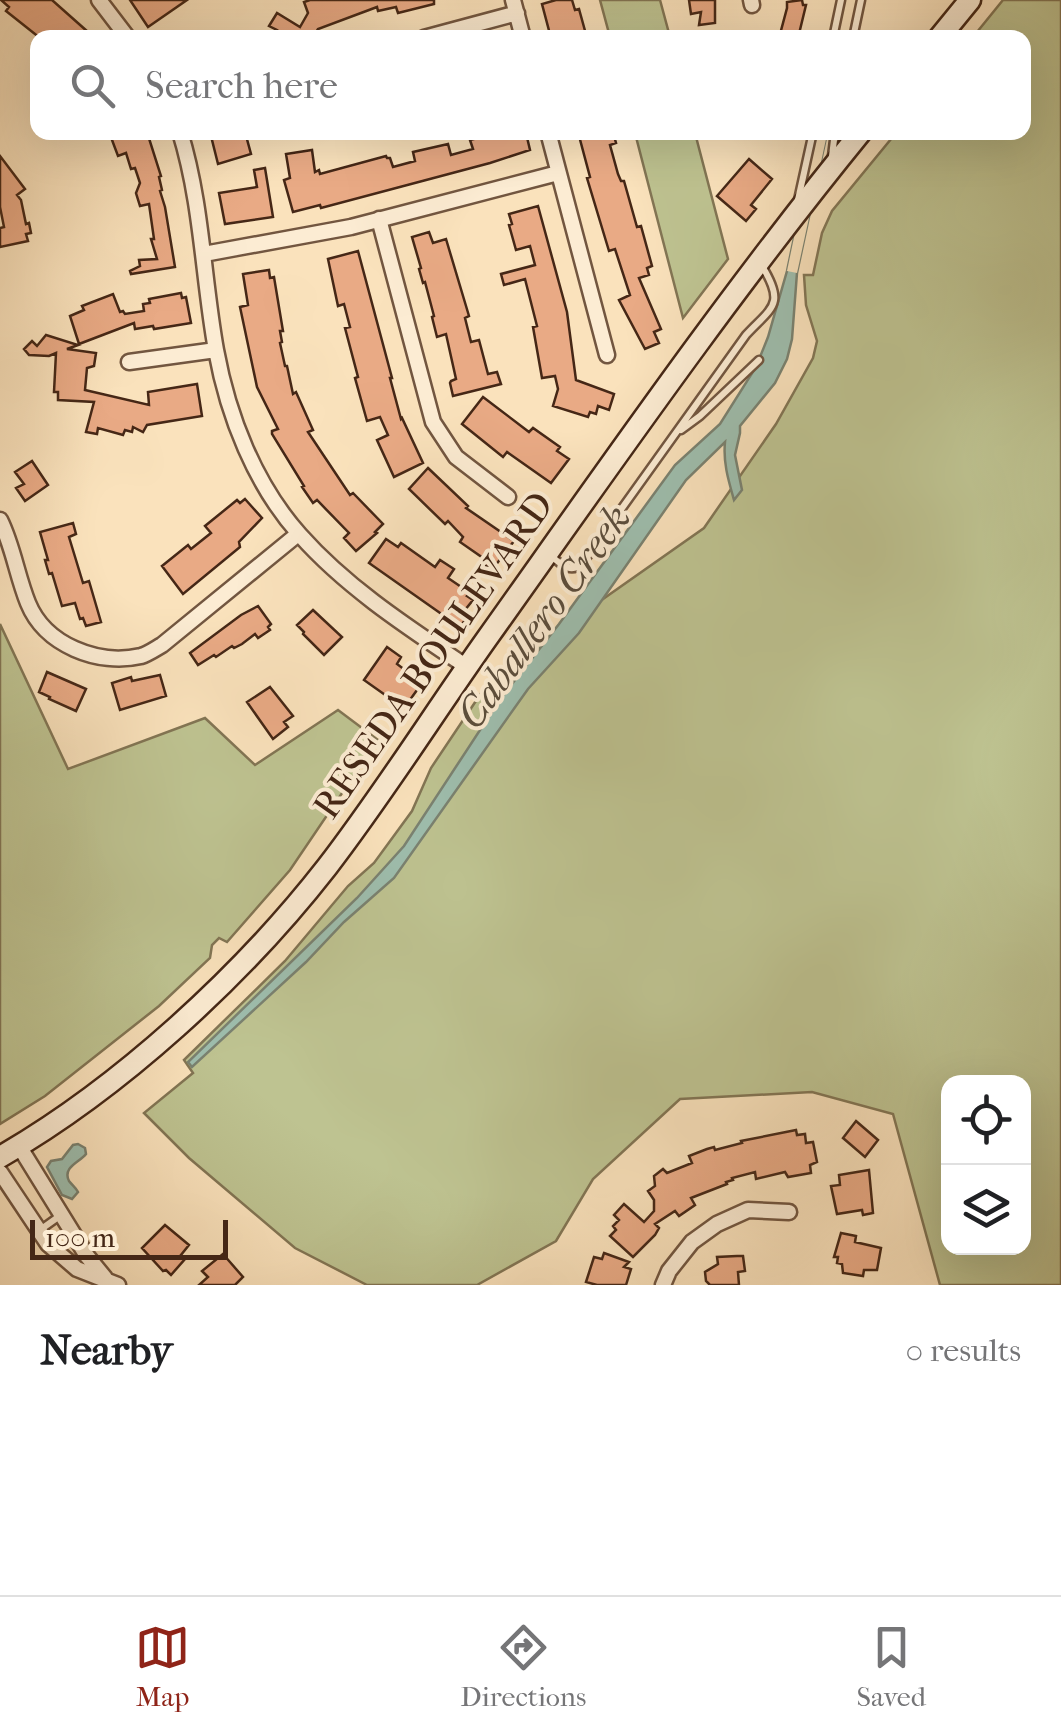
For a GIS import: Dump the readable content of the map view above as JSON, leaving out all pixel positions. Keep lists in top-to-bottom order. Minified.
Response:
{"streets":{"main road":["RESEDA BOULEVARD"]},"water":["Caballero Creek"],"scale_bar":"100 m","page":{"search":"Search here","scale":"100 m","heading":["Nearby","0 results"],"nav":["Map","Directions","Saved"]}}
